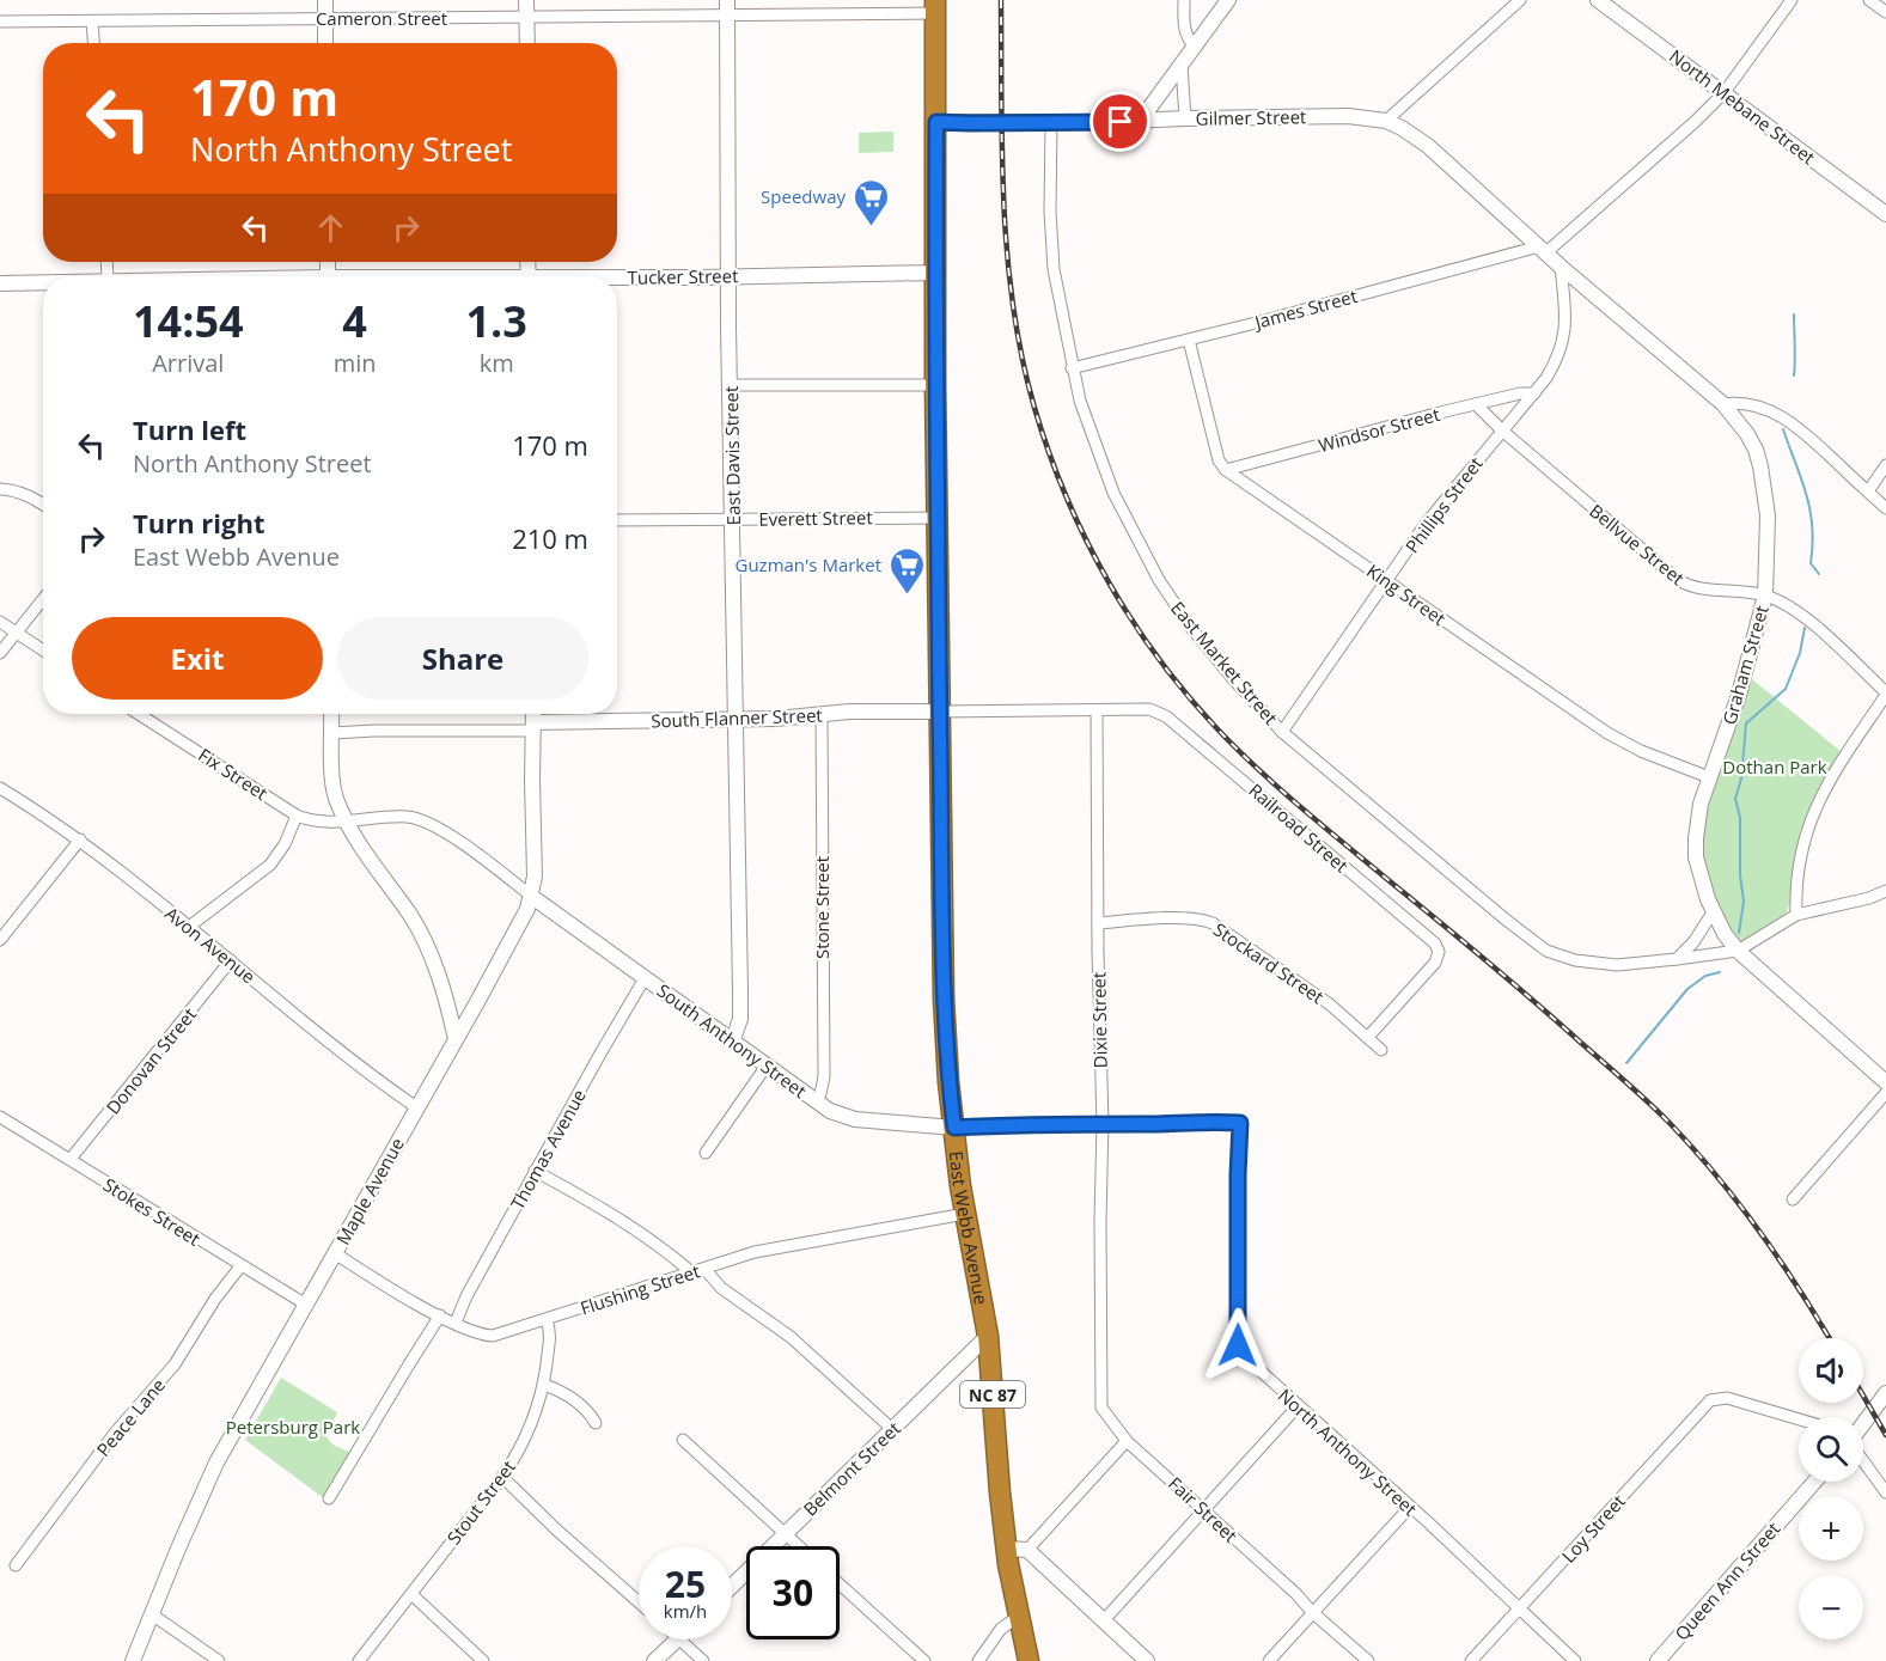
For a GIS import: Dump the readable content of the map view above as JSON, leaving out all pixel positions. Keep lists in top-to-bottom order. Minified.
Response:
{"streets":{"highway":["East Webb Avenue","NC 87"],"street":["Cameron Street","North Mebane Street","Gilmer Street","Tucker Street","James Street","Windsor Street","East Davis Street","Phillips Street","Everett Street","Bellvue Street","King Street","East Market Street","Graham Street","South Flanner Street","Fix Street","Railroad Street","Stone Street","Avon Avenue","Stockard Street","Dixie Street","South Anthony Street","Donovan Street","Thomas Avenue","Maple Avenue","Stokes Street","Flushing Street","Peace Lane","North Anthony Street","Belmont Street","Stout Street","Fair Street","Loy Street","Queen Ann Street"]},"crossings":[["Cameron Street","East Davis Street"],["Cameron Street","East Webb Avenue"],["North Mebane Street","James Street"],["Gilmer Street","East Market Street"],["Gilmer Street","Graham Street"],["Gilmer Street","East Webb Avenue"],["Tucker Street","East Davis Street"],["Tucker Street","East Webb Avenue"],["James Street","East Market Street"],["James Street","Graham Street"],["Windsor Street","Phillips Street"],["Windsor Street","Bellvue Street"],["Windsor Street","King Street"],["East Davis Street","Everett Street"],["East Davis Street","South Flanner Street"],["East Davis Street","South Anthony Street"],["Phillips Street","Bellvue Street"],["Phillips Street","King Street"],["Phillips Street","East Market Street"],["Phillips Street","Graham Street"],["Everett Street","East Webb Avenue"],["Bellvue Street","Graham Street"],["King Street","Graham Street"],["East Market Street","Graham Street"],["South Flanner Street","Stone Street"],["South Flanner Street","Maple Avenue"],["South Flanner Street","East Webb Avenue"],["Fix Street","South Anthony Street"],["Fix Street","Maple Avenue"],["Railroad Street","Stockard Street"],["Railroad Street","Dixie Street"],["Stone Street","South Anthony Street"],["Avon Avenue","Donovan Street"],["Avon Avenue","Maple Avenue"],["Stockard Street","Dixie Street"],["Dixie Street","North Anthony Street"],["Dixie Street","Fair Street"],["South Anthony Street","Thomas Avenue"],["South Anthony Street","Maple Avenue"],["South Anthony Street","East Webb Avenue"],["South Anthony Street","North Anthony Street"],["Donovan Street","Stokes Street"],["Thomas Avenue","Flushing Street"],["Maple Avenue","Stokes Street"],["Maple Avenue","Flushing Street"],["Stokes Street","Peace Lane"],["East Webb Avenue","Flushing Street"],["East Webb Avenue","North Anthony Street"],["East Webb Avenue","Belmont Street"],["Flushing Street","Stout Street"],["North Anthony Street","Loy Street"]],"parks":["Dothan Park","Petersburg Park"],"places":{"supermarket":["Speedway","Guzman's Market"]},"page":{"turn":["170 m","North Anthony Street"],"eta":["14:54","Arrival","4","min","1.3","km"],"list":[{"name":"Turn left","note":"North Anthony Street","value":"170 m"},{"name":"Turn right","note":"East Webb Avenue","value":"210 m"}],"buttons":["Exit","Share"],"map_buttons":["+","−"],"speed":"25 km/h","limit":"30"}}
